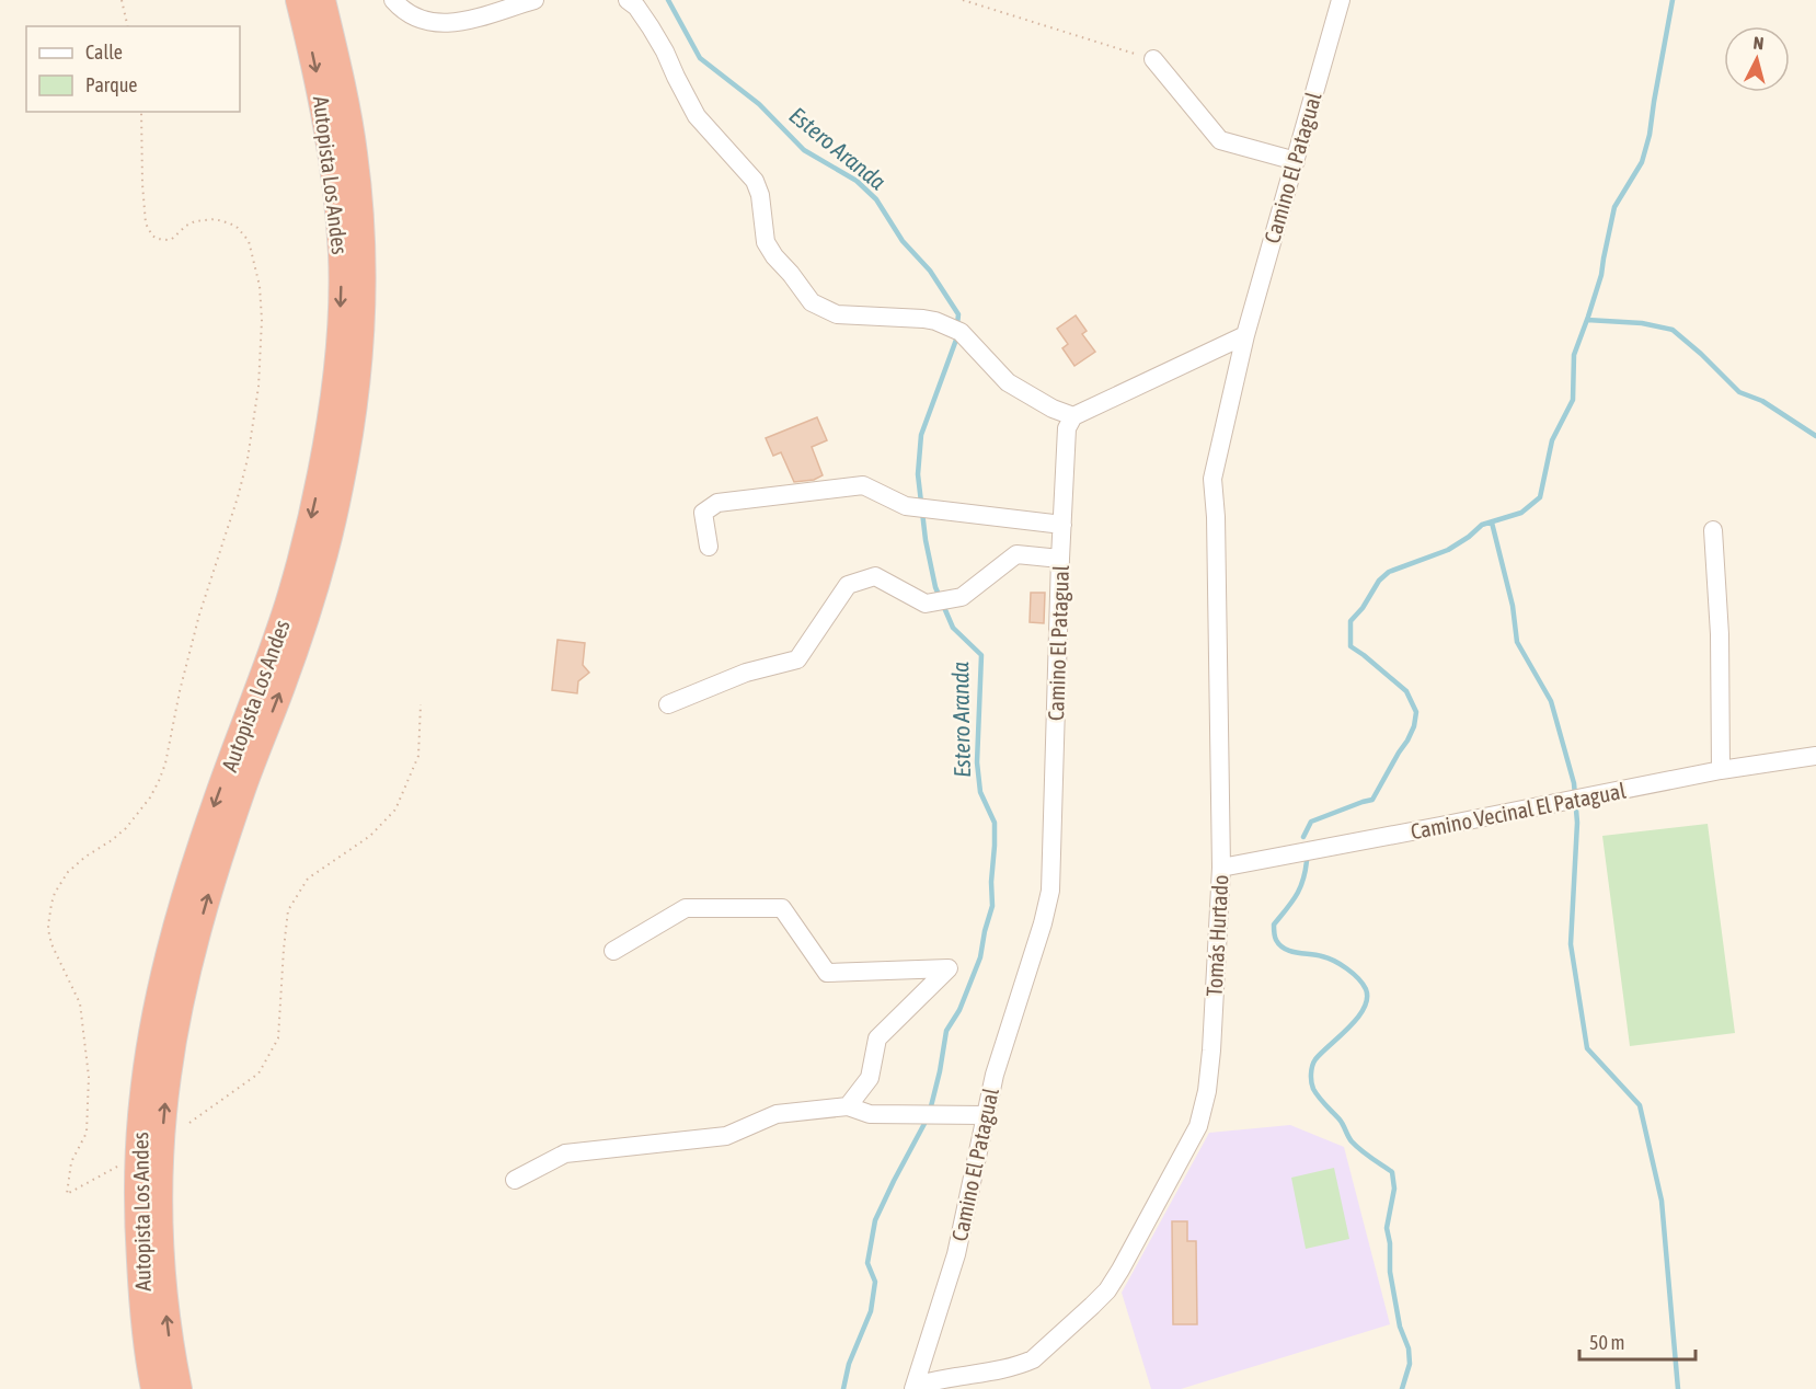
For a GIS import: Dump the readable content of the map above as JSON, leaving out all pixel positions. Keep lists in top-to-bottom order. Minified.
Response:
{"streets":{"highway":["Autopista Los Andes"],"street":["Camino El Patagual","Camino Vecinal El Patagual","Tomás Hurtado"]},"crossings":[["Camino El Patagual","Tomás Hurtado"],["Camino Vecinal El Patagual","Tomás Hurtado"]],"water":["Estero Aranda"],"legend":["Calle","Parque"],"scale_bar":"50 m","north":"top"}
